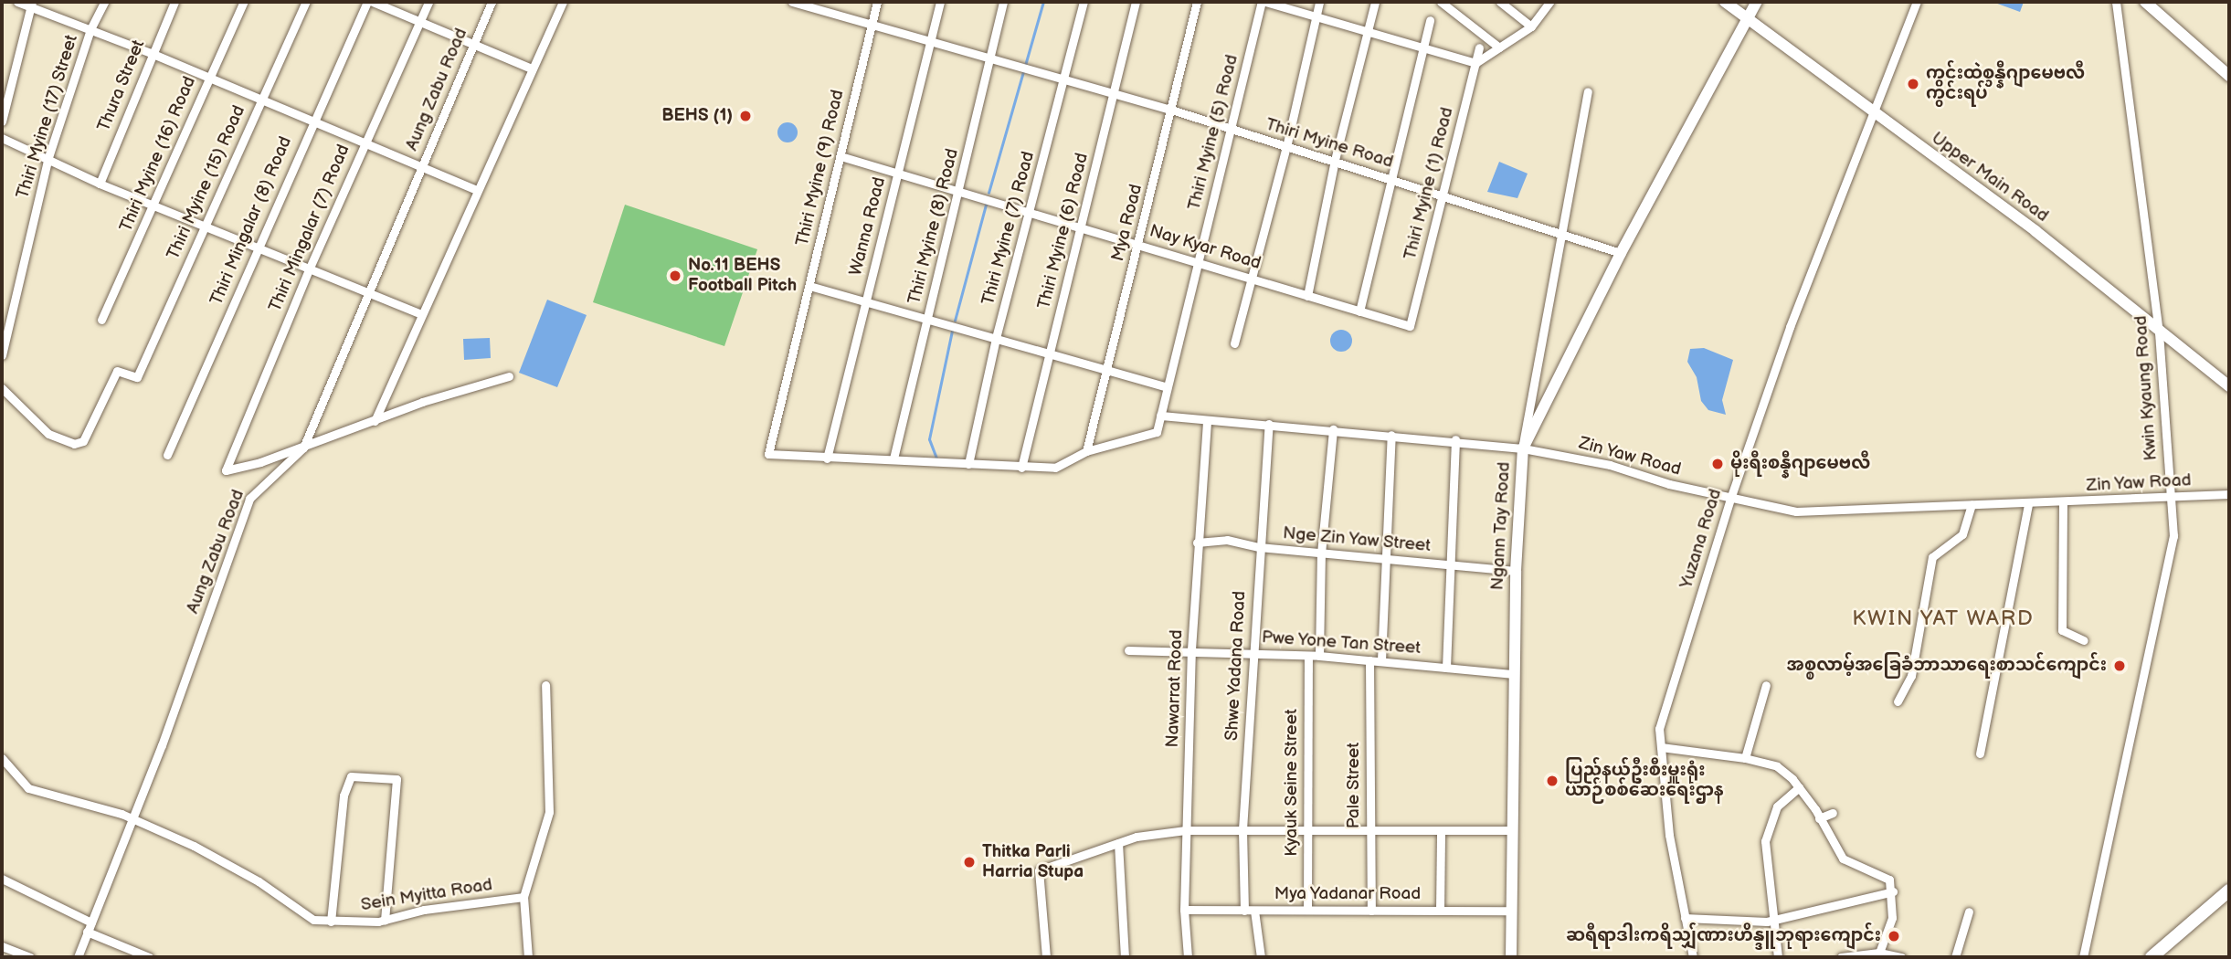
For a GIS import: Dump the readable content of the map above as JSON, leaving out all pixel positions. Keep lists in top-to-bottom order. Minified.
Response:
{"streets":{"main road":["Upper Main Road","Ngann Tay Road"],"street":["Thura Street","Aung Zabu Road","Thiri Myine (17) Street","Thiri Myine (5) Road","Thiri Myine Road","Thiri Myine (16) Road","Thiri Myine (9) Road","Thiri Myine (15) Road","Thiri Myine (1) Road","Thiri Mingalar (8) Road","Mya Road","Wanna Road","Thiri Myine (8) Road","Thiri Mingalar (7) Road","Thiri Myine (7) Road","Thiri Myine (6) Road","Nay Kyar Road","Kwin Kyaung Road","Zin Yaw Road","Yuzana Road","Nge Zin Yaw Street","Pwe Yone Tan Street","Shwe Yadana Road","Nawarrat Road","Kyauk Seine Street","Pale Street","Mya Yadanar Road","Sein Myitta Road"]},"crossings":[["Aung Zabu Road","Thiri Mingalar (7) Road"],["Aung Zabu Road","Sein Myitta Road"],["Thiri Myine (5) Road","Thiri Myine Road"],["Thiri Myine (5) Road","Nay Kyar Road"],["Thiri Myine (5) Road","Zin Yaw Road"],["Thiri Myine Road","Thiri Myine (9) Road"],["Thiri Myine Road","Thiri Myine (1) Road"],["Thiri Myine Road","Mya Road"],["Thiri Myine Road","Wanna Road"],["Thiri Myine Road","Thiri Myine (8) Road"],["Thiri Myine Road","Thiri Myine (7) Road"],["Thiri Myine Road","Thiri Myine (6) Road"],["Thiri Myine Road","Ngann Tay Road"],["Thiri Myine (9) Road","Wanna Road"],["Thiri Myine (9) Road","Nay Kyar Road"],["Upper Main Road","Kwin Kyaung Road"],["Upper Main Road","Ngann Tay Road"],["Upper Main Road","Yuzana Road"],["Thiri Myine (1) Road","Nay Kyar Road"],["Mya Road","Nay Kyar Road"],["Wanna Road","Nay Kyar Road"],["Thiri Myine (8) Road","Nay Kyar Road"],["Thiri Myine (7) Road","Nay Kyar Road"],["Thiri Myine (6) Road","Nay Kyar Road"],["Kwin Kyaung Road","Zin Yaw Road"],["Zin Yaw Road","Ngann Tay Road"],["Zin Yaw Road","Yuzana Road"],["Zin Yaw Road","Shwe Yadana Road"],["Zin Yaw Road","Nawarrat Road"],["Ngann Tay Road","Nge Zin Yaw Street"],["Ngann Tay Road","Pwe Yone Tan Street"],["Ngann Tay Road","Mya Yadanar Road"],["Nge Zin Yaw Street","Shwe Yadana Road"],["Nge Zin Yaw Street","Nawarrat Road"],["Pwe Yone Tan Street","Shwe Yadana Road"],["Pwe Yone Tan Street","Nawarrat Road"],["Pwe Yone Tan Street","Kyauk Seine Street"],["Pwe Yone Tan Street","Pale Street"],["Shwe Yadana Road","Mya Yadanar Road"],["Nawarrat Road","Mya Yadanar Road"],["Kyauk Seine Street","Mya Yadanar Road"],["Pale Street","Mya Yadanar Road"]],"districts":["KWIN YAT WARD"],"places":["ကွင်းထဲစွန္နီဂျာမေဗလီ ကွင်းရပ်","BEHS (1)","No.11 BEHS Football Pitch","မိုးရီးစန္နီဂျာမေဗလီ","အစ္စလာမ့်အခြေခံဘာသာရေးစာသင်ကျောင်း","ပြည်နယ်ဦးစီးမှူးရုံး ယာဉ်စစ်ဆေးရေးဌာန","Thitka Parli Harria Stupa","ဆရီရာဒါးကရိသျှ်ဏားဟိန္ဒူဘုရားကျောင်း"]}
